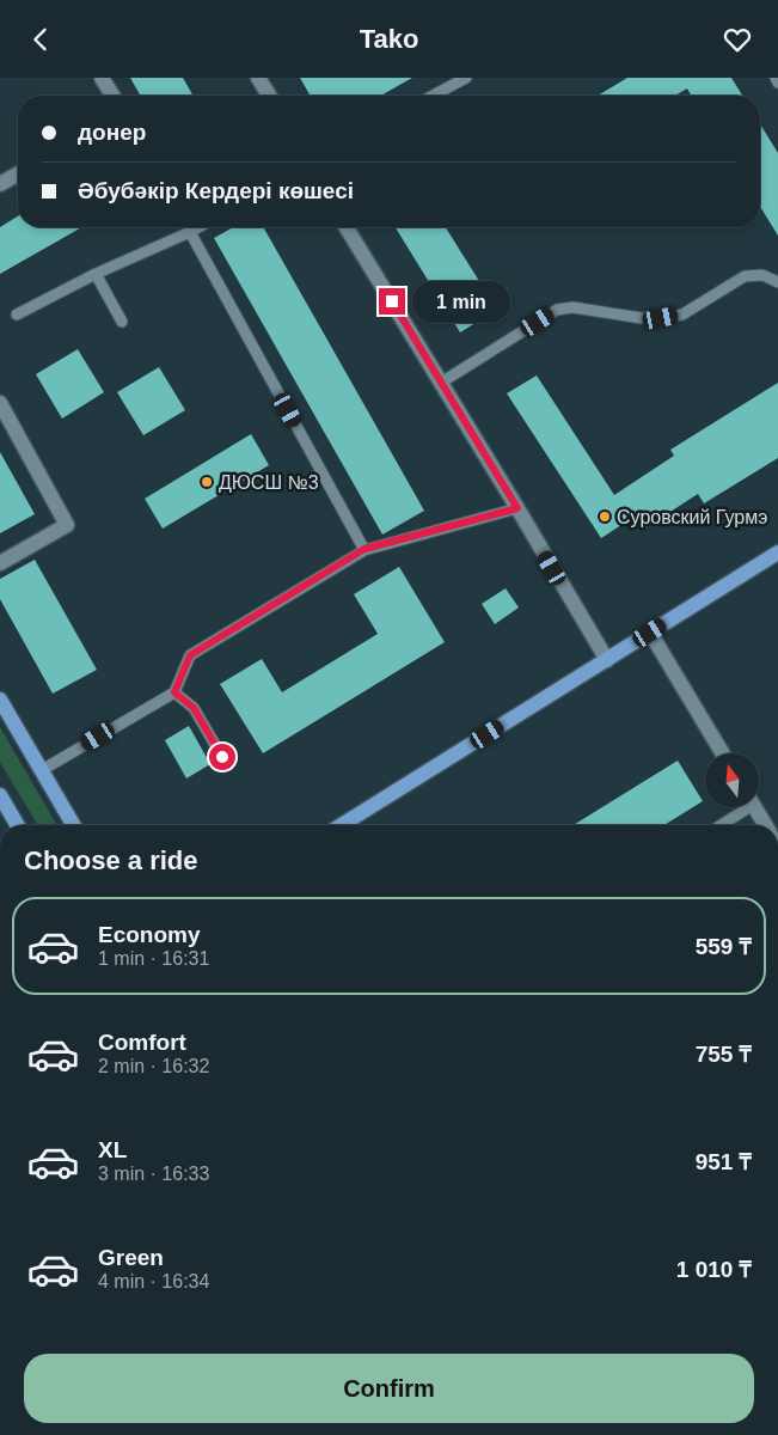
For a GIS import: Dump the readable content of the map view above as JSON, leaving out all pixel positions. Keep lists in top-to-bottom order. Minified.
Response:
{"places":["ДЮСШ №3","Суровский Гурмэ"],"north":"top","page":{"header":"Tako","banner":["донер","Әбубәкір Кердері көшесі"],"bubble":"1 min","heading":"Choose a ride","list":[{"name":"Economy","note":"1 min · 16:31","value":"559 ₸"},{"name":"Comfort","note":"2 min · 16:32","value":"755 ₸"},{"name":"XL","note":"3 min · 16:33","value":"951 ₸"},{"name":"Green","note":"4 min · 16:34","value":"1 010 ₸"}],"buttons":"Confirm"}}
